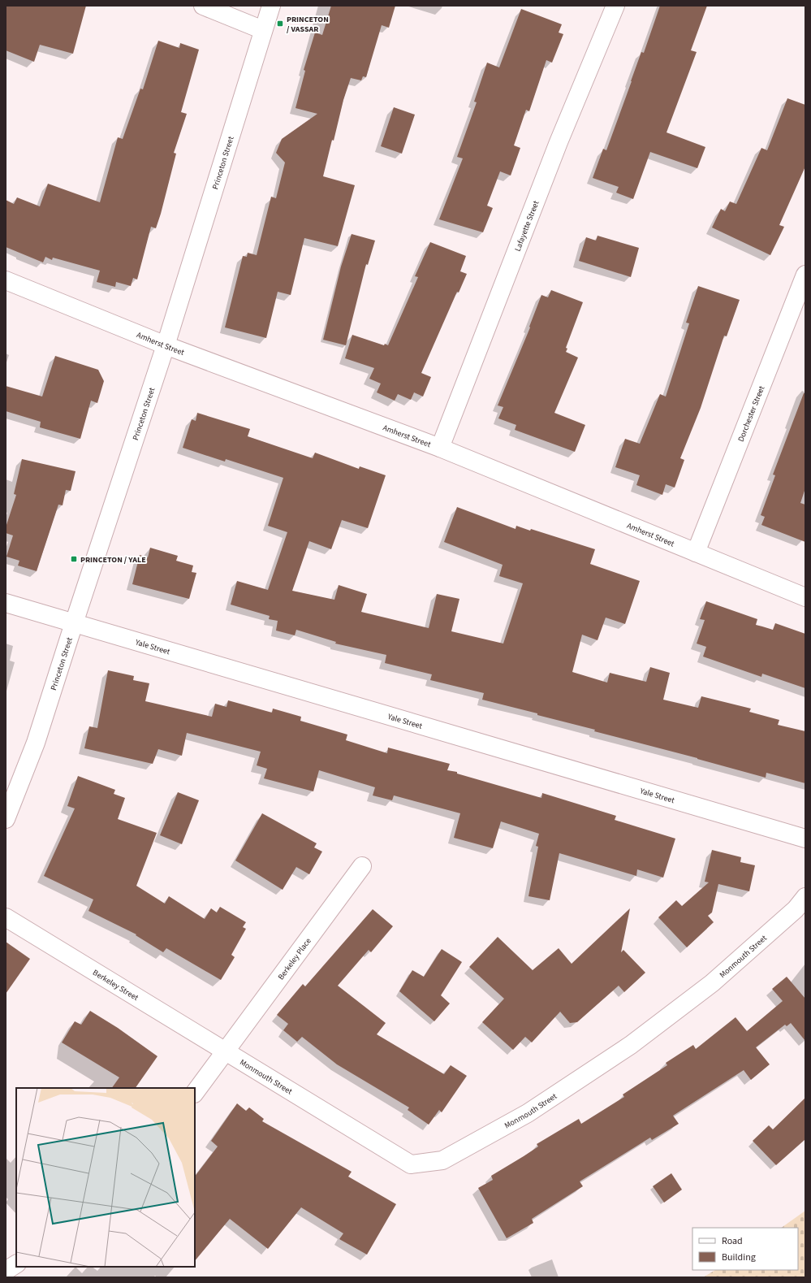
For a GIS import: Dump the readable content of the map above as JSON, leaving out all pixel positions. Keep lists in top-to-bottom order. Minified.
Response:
{"streets":{"street":["Princeton Street","Lafayette Street","Amherst Street","Dorchester Street","Yale Street","Monmouth Street","Berkeley Place","Berkeley Street"]},"crossings":[["Princeton Street","Amherst Street"],["Princeton Street","Yale Street"],["Lafayette Street","Amherst Street"],["Amherst Street","Dorchester Street"],["Monmouth Street","Berkeley Place"],["Monmouth Street","Berkeley Street"],["Berkeley Place","Berkeley Street"]],"places":{"transit":["PRINCETON / VASSAR","PRINCETON / YALE"]},"legend":["Road","Building"]}
